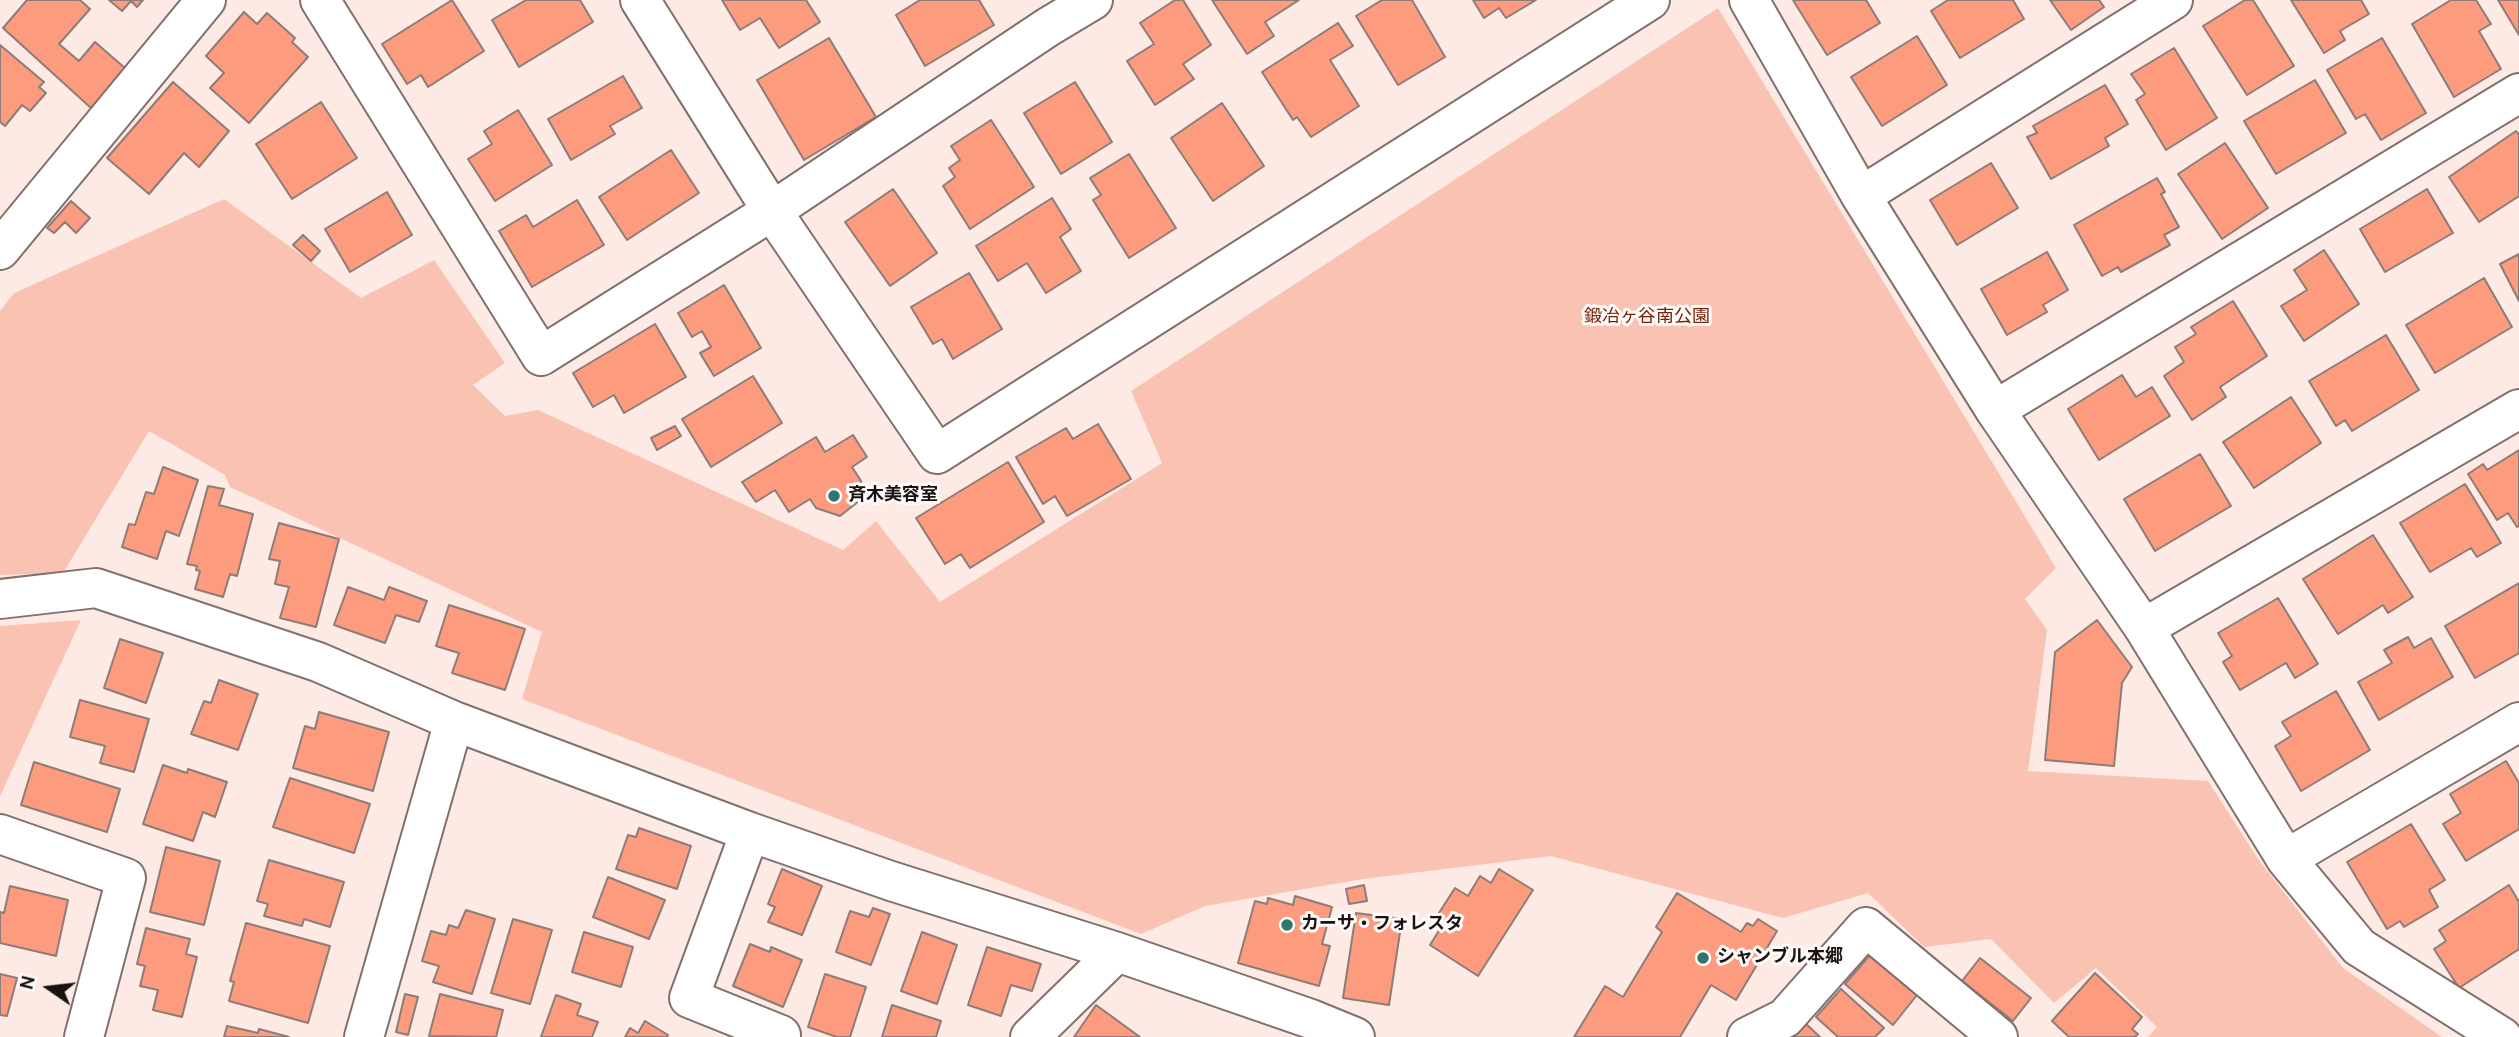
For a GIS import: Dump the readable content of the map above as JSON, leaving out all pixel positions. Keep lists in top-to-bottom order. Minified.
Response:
{"parks":["鍛冶ヶ谷南公園"],"places":["斉木美容室","カーサ・フォレスタ","シャンブル本郷"],"north":"left"}
